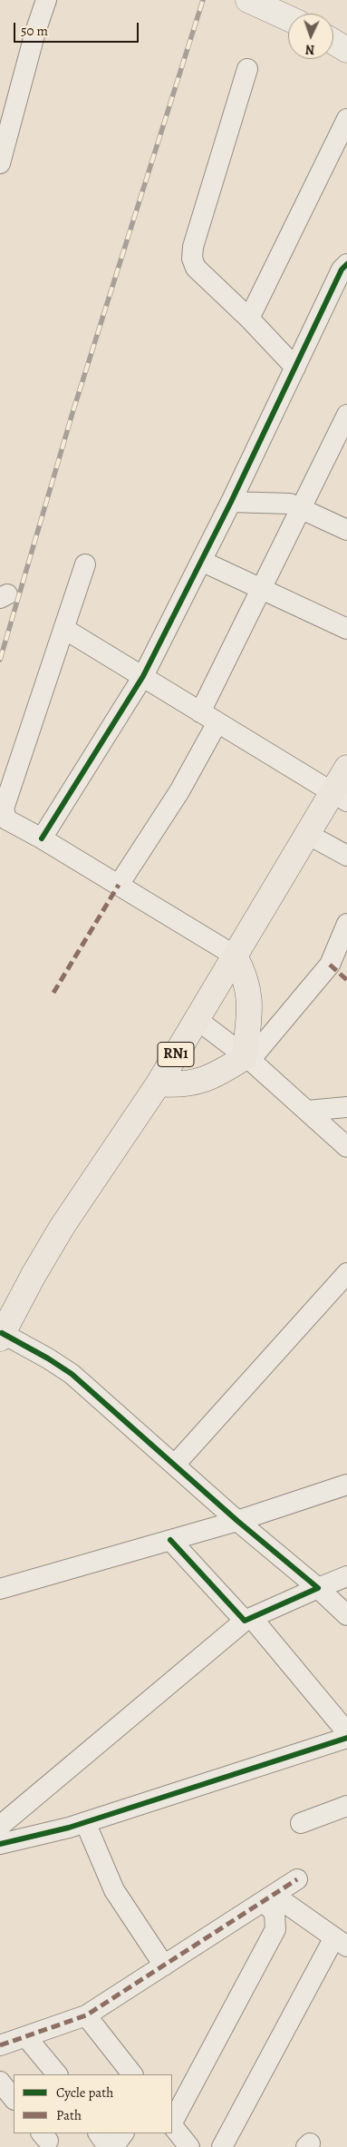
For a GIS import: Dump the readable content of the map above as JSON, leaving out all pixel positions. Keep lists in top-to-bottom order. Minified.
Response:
{"streets":{"main road":["RN1"]},"legend":["Cycle path","Path"],"scale_bar":"50 m","north":"bottom"}
